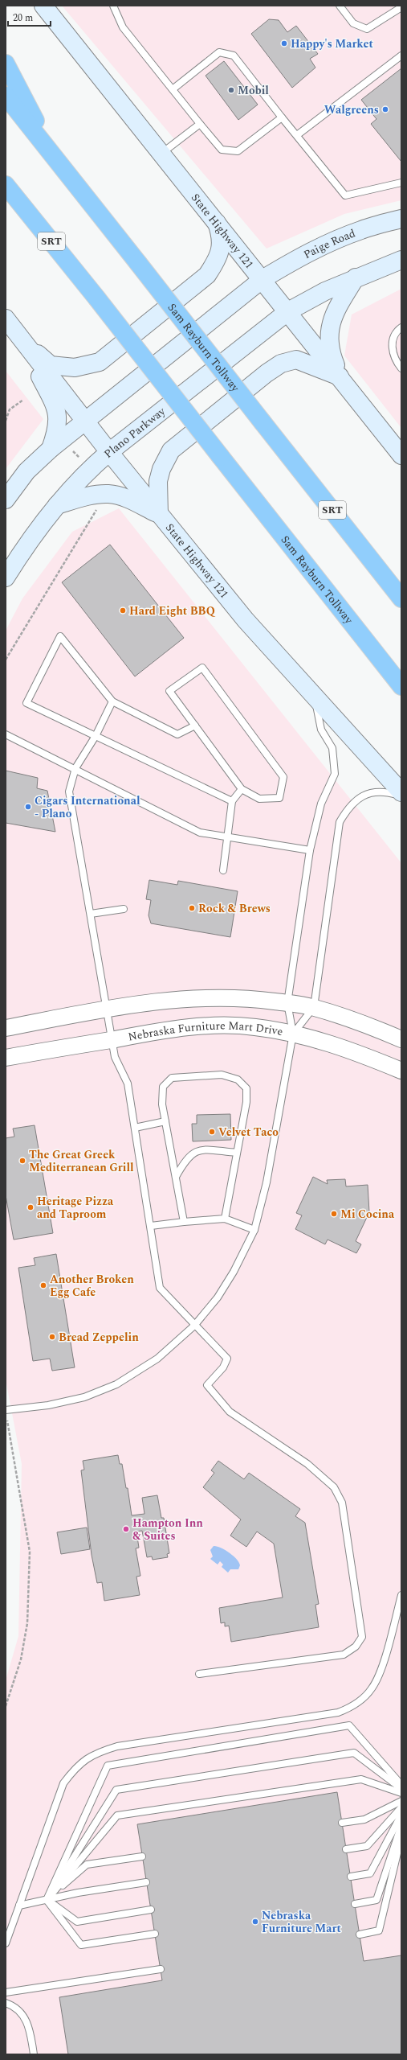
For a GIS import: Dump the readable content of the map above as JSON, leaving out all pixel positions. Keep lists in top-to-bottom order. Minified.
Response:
{"streets":{"highway":["SRT","Sam Rayburn Tollway"],"main road":["State Highway 121","Paige Road","Plano Parkway"],"street":["Nebraska Furniture Mart Drive"]},"crossings":[["State Highway 121","Paige Road"],["State Highway 121","Plano Parkway"]],"places":["Happy's Market","Mobil","Walgreens","Hard Eight BBQ","Cigars International - Plano","Rock & Brews","Velvet Taco","The Great Greek Mediterranean Grill","Heritage Pizza and Taproom","Mi Cocina","Another Broken Egg Cafe","Bread Zeppelin","Hampton Inn & Suites","Nebraska Furniture Mart"],"scale_bar":"20 m"}
